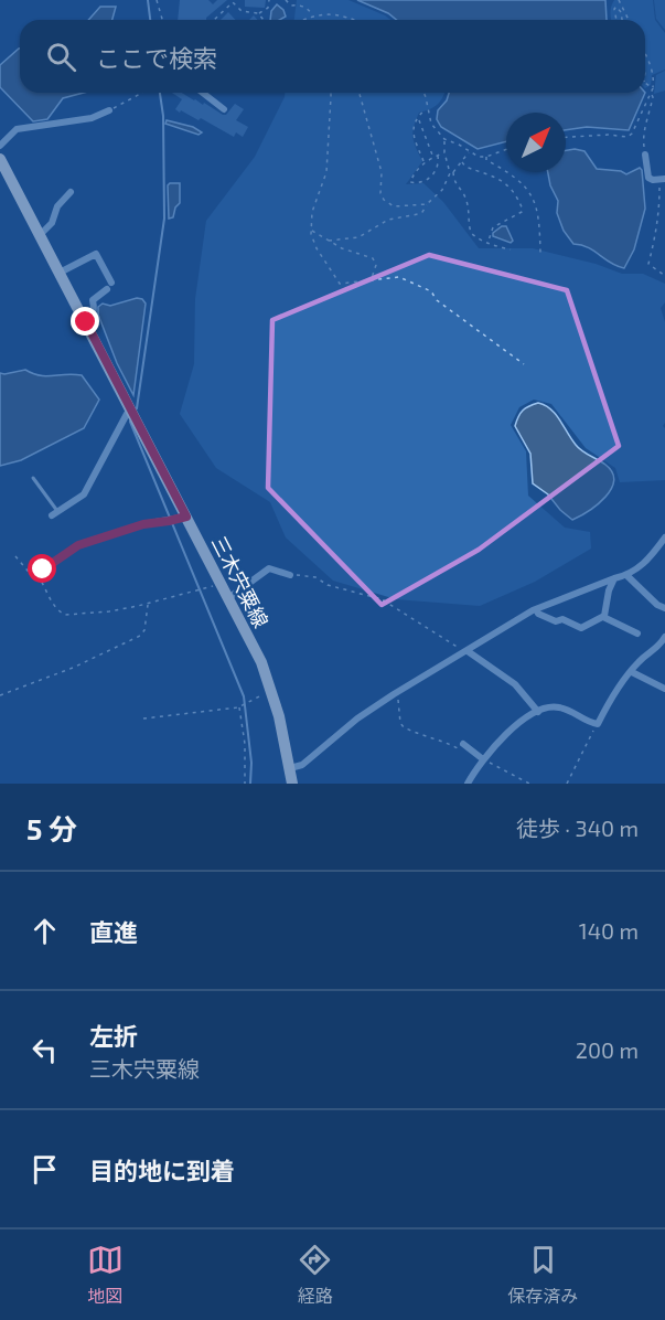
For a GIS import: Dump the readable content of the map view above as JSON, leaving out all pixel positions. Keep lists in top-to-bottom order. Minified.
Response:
{"streets":{"main road":["三木宍粟線"]},"north":"top right","page":{"search":"ここで検索","heading":["5 分","徒歩 · 340 m"],"list":[["直進","140 m"],["左折","三木宍粟線","200 m"],"目的地に到着"],"nav":["地図","経路","保存済み"]}}
